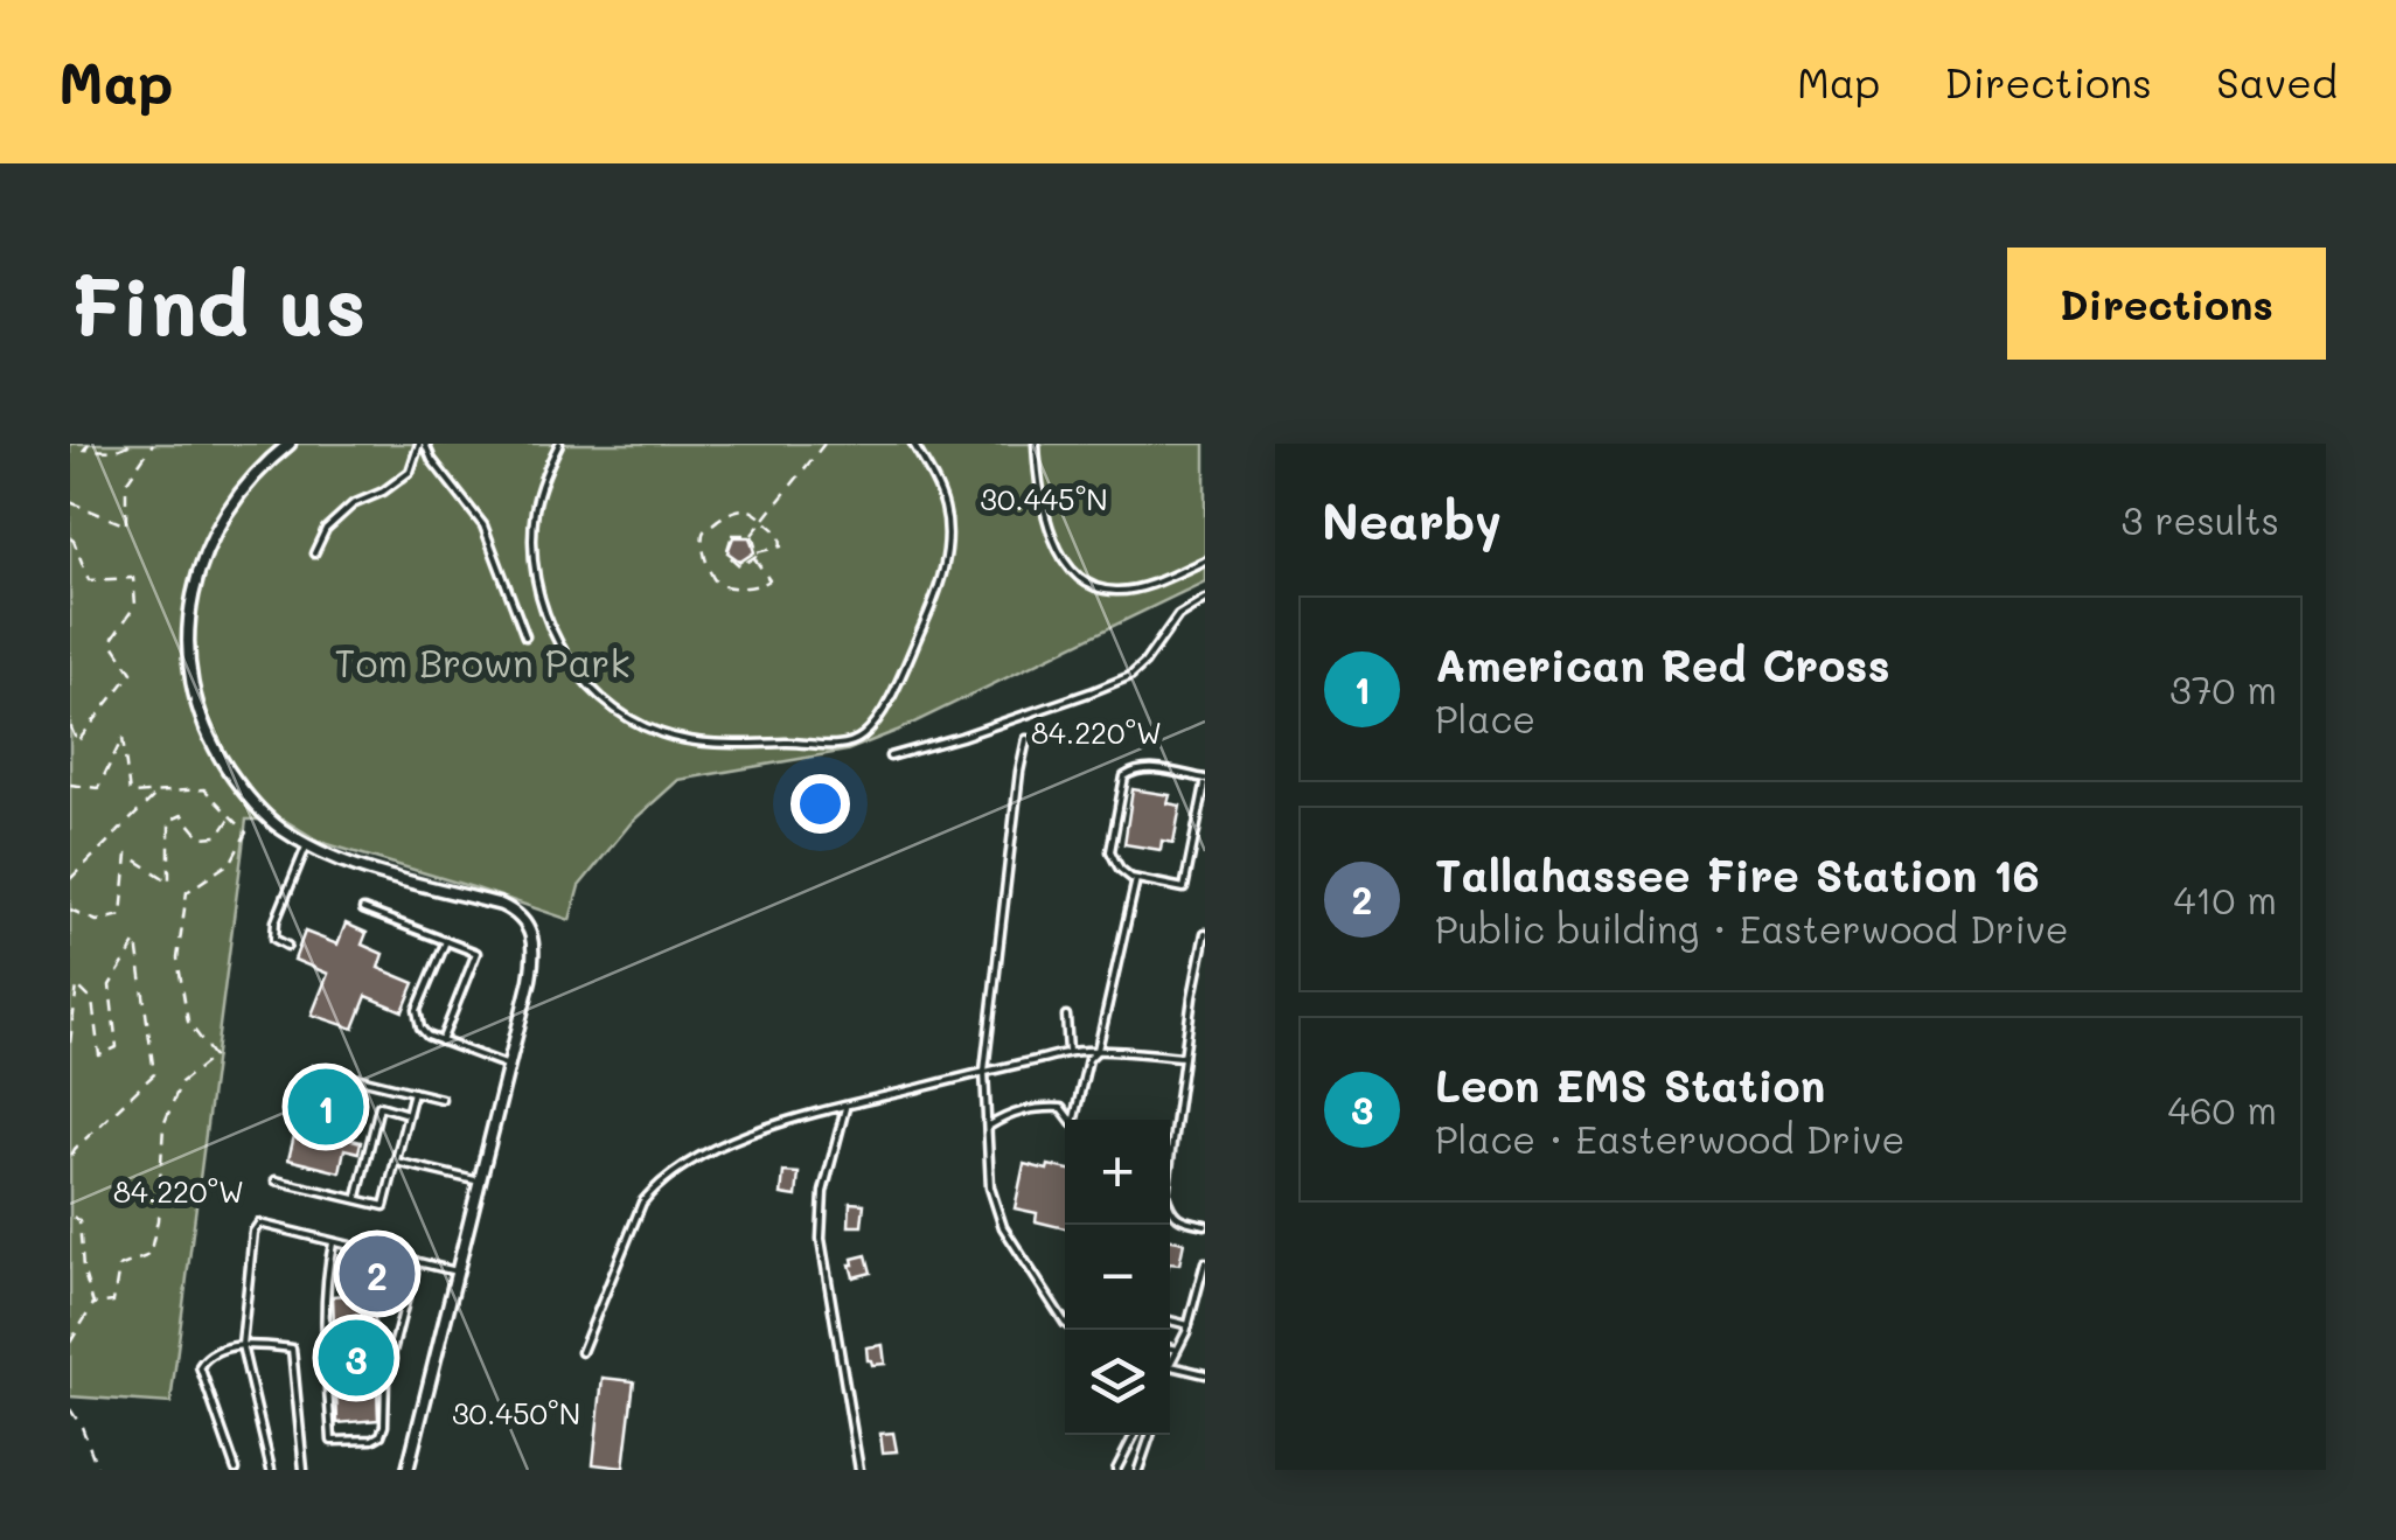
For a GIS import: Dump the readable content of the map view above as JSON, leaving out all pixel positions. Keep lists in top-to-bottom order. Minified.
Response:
{"parks":["Tom Brown Park"],"page":{"header":"Map","nav":["Map","Directions","Saved"],"buttons":"Directions","title":"Find us","heading":["Nearby","3 results"],"list":[{"mark":"1","name":"American Red Cross","note":"Place","value":"370 m"},{"mark":"2","name":"Tallahassee Fire Station 16","note":"Public building · Easterwood Drive","value":"410 m"},{"mark":"3","name":"Leon EMS Station","note":"Place · Easterwood Drive","value":"460 m"}],"pins":["1","2","3"],"map_buttons":["+","−"]},"coordinates":["30.445°N","84.220°W","30.450°N"]}
